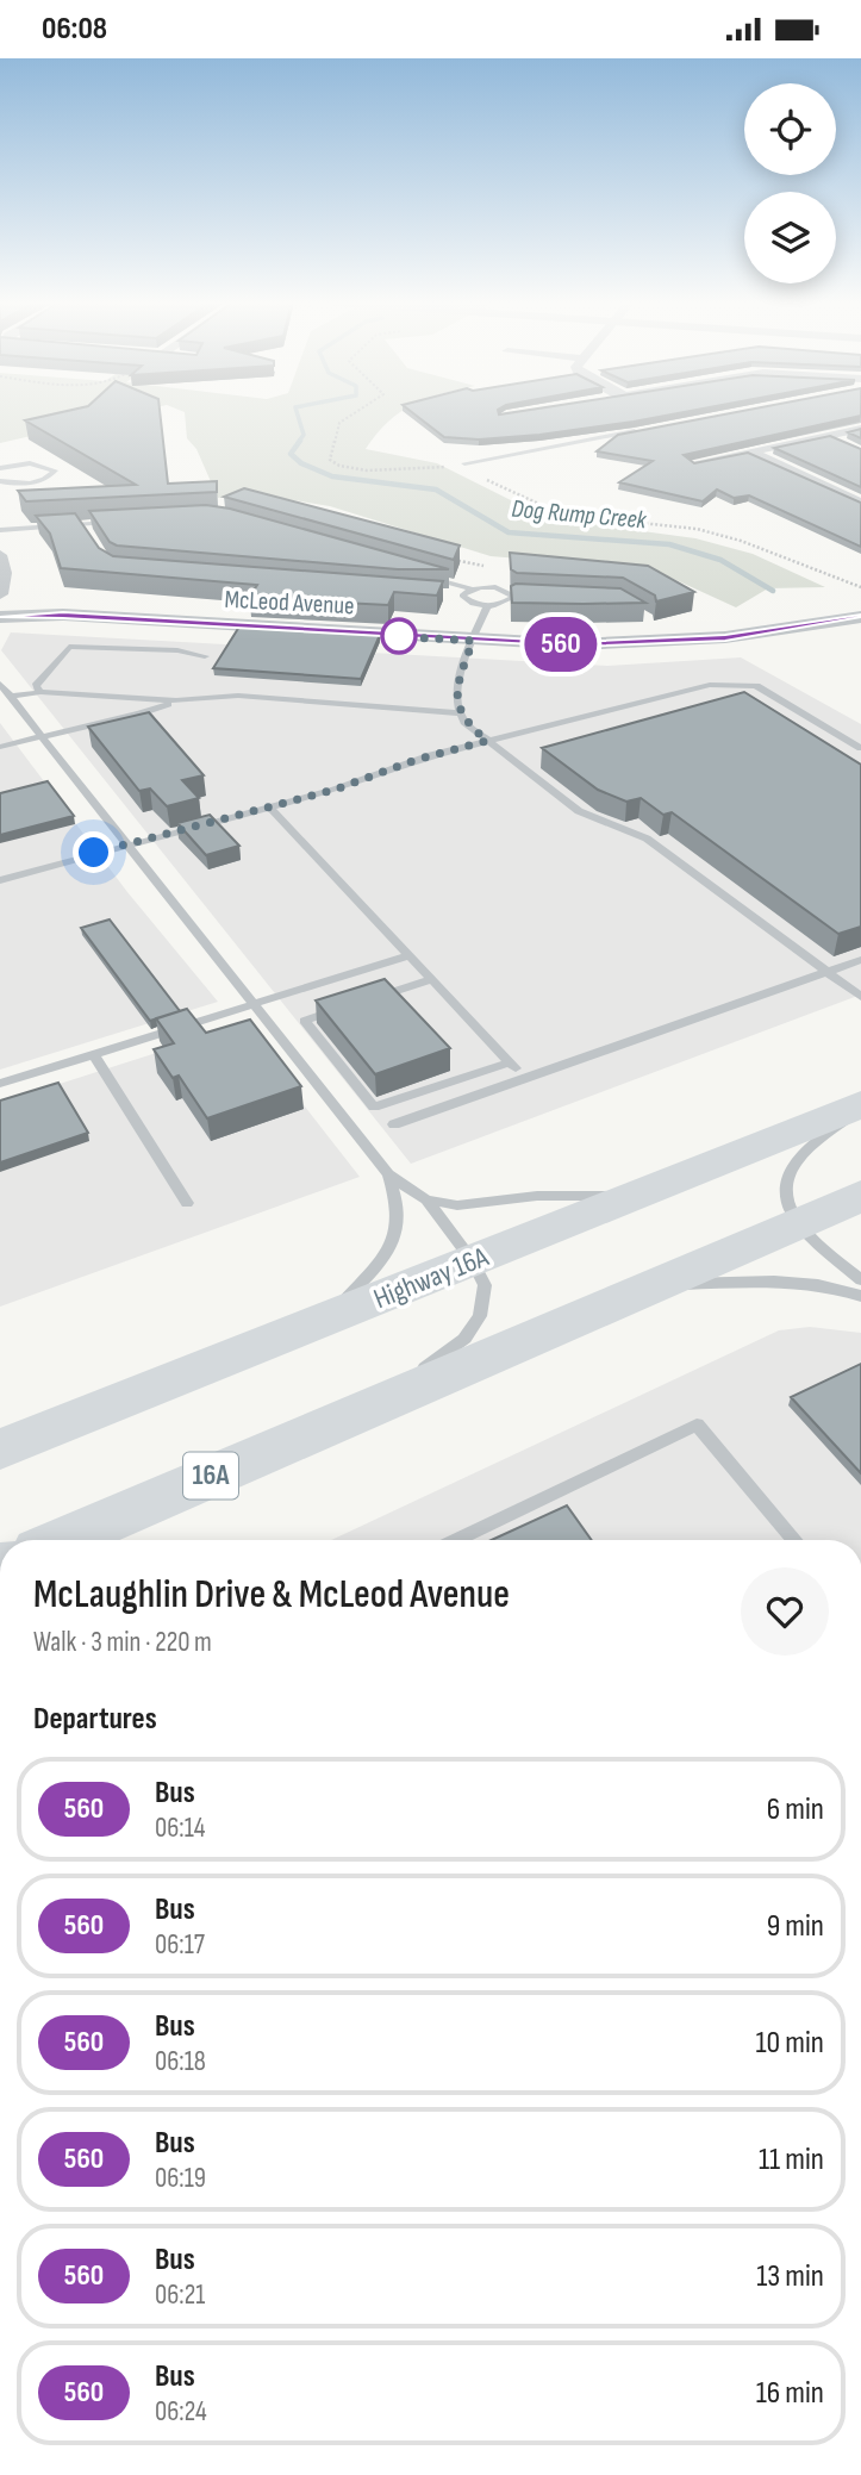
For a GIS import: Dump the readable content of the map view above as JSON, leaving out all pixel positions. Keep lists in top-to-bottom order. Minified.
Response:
{"streets":{"main road":["Highway 16A","16A"],"street":["McLeod Avenue"]},"water":["Dog Rump Creek"],"lines":["bus line 560"],"page":{"status":"06:08","on_map":"560","heading":[["McLaughlin Drive & McLeod Avenue","Walk · 3 min · 220 m"],"Departures"],"list":[{"mark":"560","name":"Bus","note":"06:14","value":"6 min"},{"mark":"560","name":"Bus","note":"06:17","value":"9 min"},{"mark":"560","name":"Bus","note":"06:18","value":"10 min"},{"mark":"560","name":"Bus","note":"06:19","value":"11 min"},{"mark":"560","name":"Bus","note":"06:21","value":"13 min"},{"mark":"560","name":"Bus","note":"06:24","value":"16 min"}]}}
